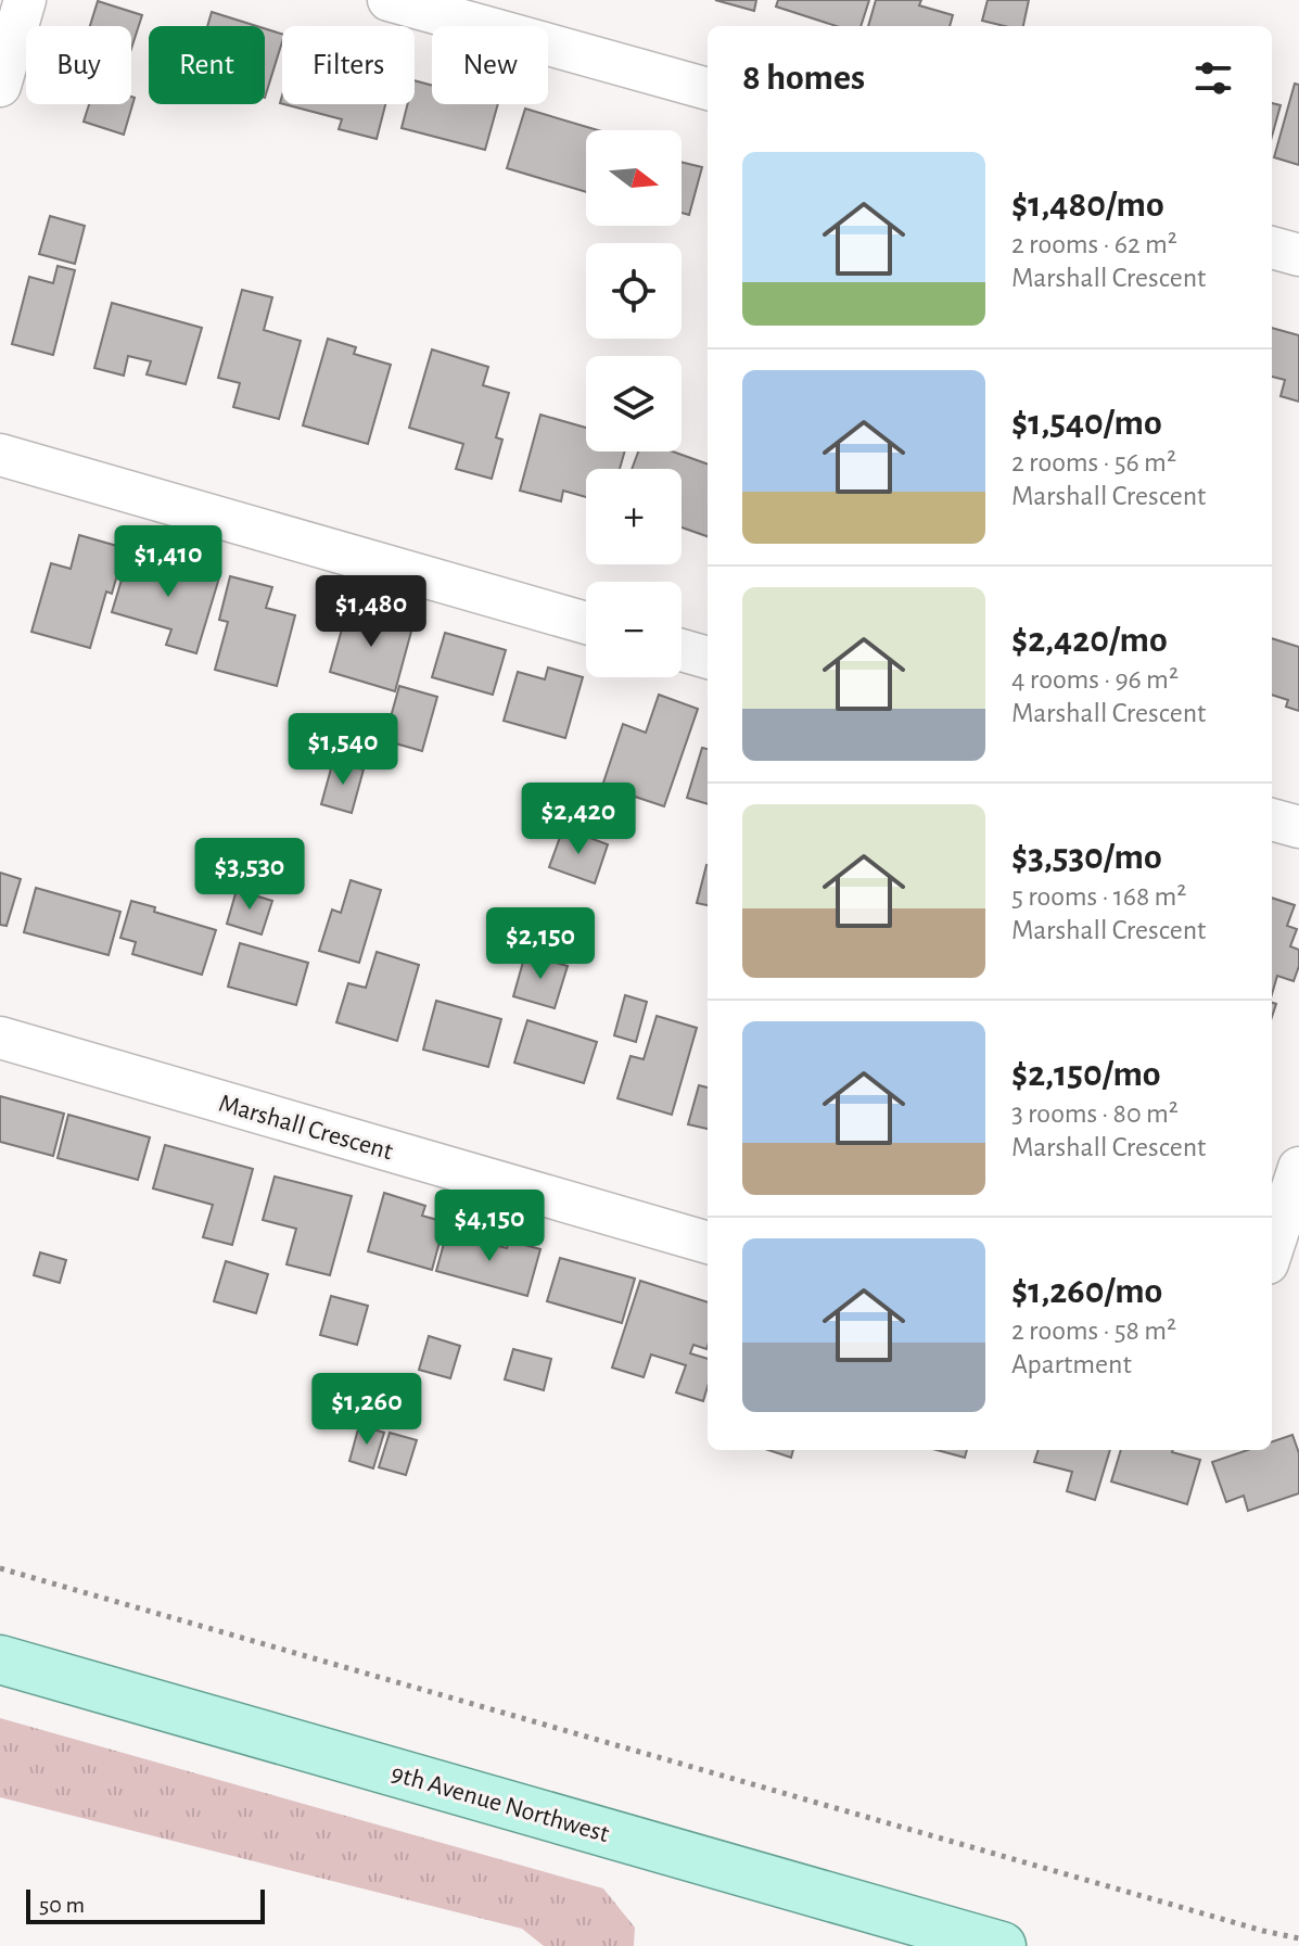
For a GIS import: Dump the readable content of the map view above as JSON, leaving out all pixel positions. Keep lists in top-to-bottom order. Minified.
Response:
{"streets":{"main road":["9th Avenue Northwest"],"street":["Marshall Crescent"]},"scale_bar":"50 m","north":"right","page":{"chip":["Buy","Rent","Filters","New"],"heading":"8 homes","map_buttons":["+","−"],"list":[{"name":"$1,480/mo","note":"2 rooms · 62 m² · Marshall Crescent"},{"name":"$1,540/mo","note":"2 rooms · 56 m² · Marshall Crescent"},{"name":"$2,420/mo","note":"4 rooms · 96 m² · Marshall Crescent"},{"name":"$3,530/mo","note":"5 rooms · 168 m² · Marshall Crescent"},{"name":"$2,150/mo","note":"3 rooms · 80 m² · Marshall Crescent"},{"name":"$1,260/mo","note":"2 rooms · 58 m² · Apartment"}],"price":["$1,410","$1,480","$1,540","$2,420","$3,530","$2,150","$4,150","$1,260"],"scale":"50 m"}}
